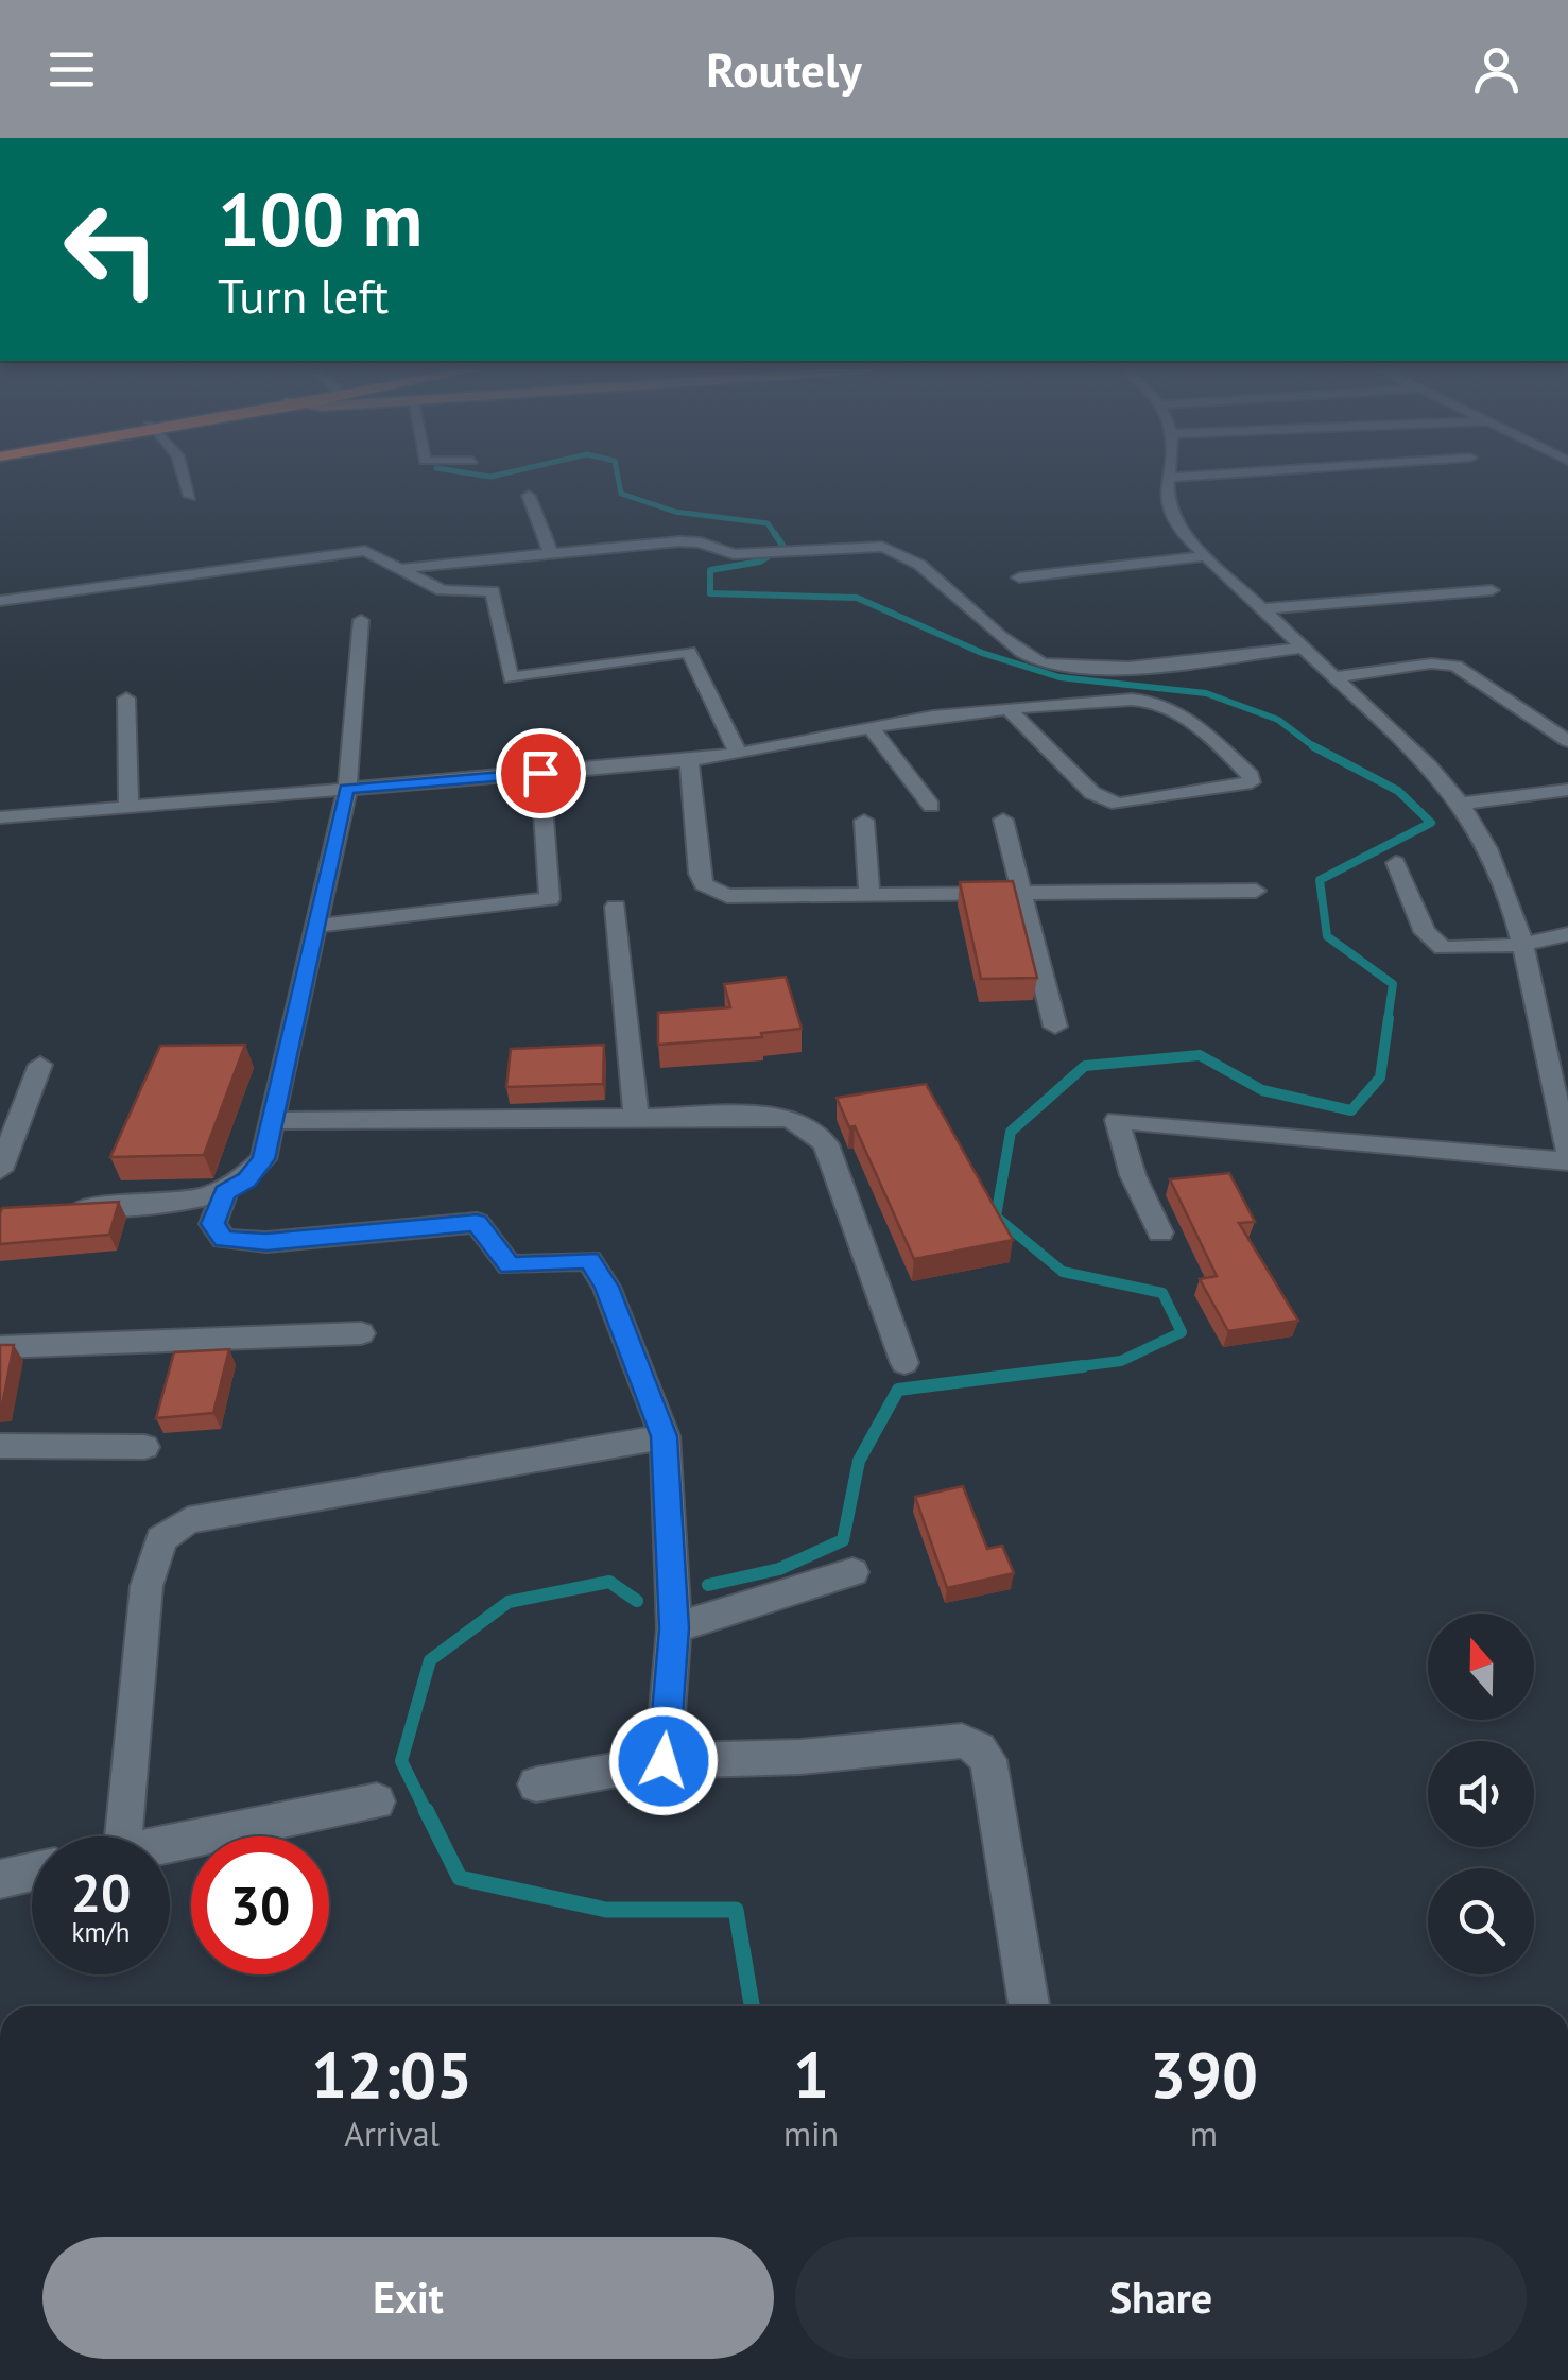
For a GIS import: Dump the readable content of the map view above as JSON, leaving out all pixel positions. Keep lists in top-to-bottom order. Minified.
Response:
{"north":"top","page":{"header":"Routely","turn":["100 m","Turn left"],"speed":"20 km/h","limit":"30","eta":["12:05","Arrival","1","min","390","m"],"buttons":["Exit","Share"]}}
